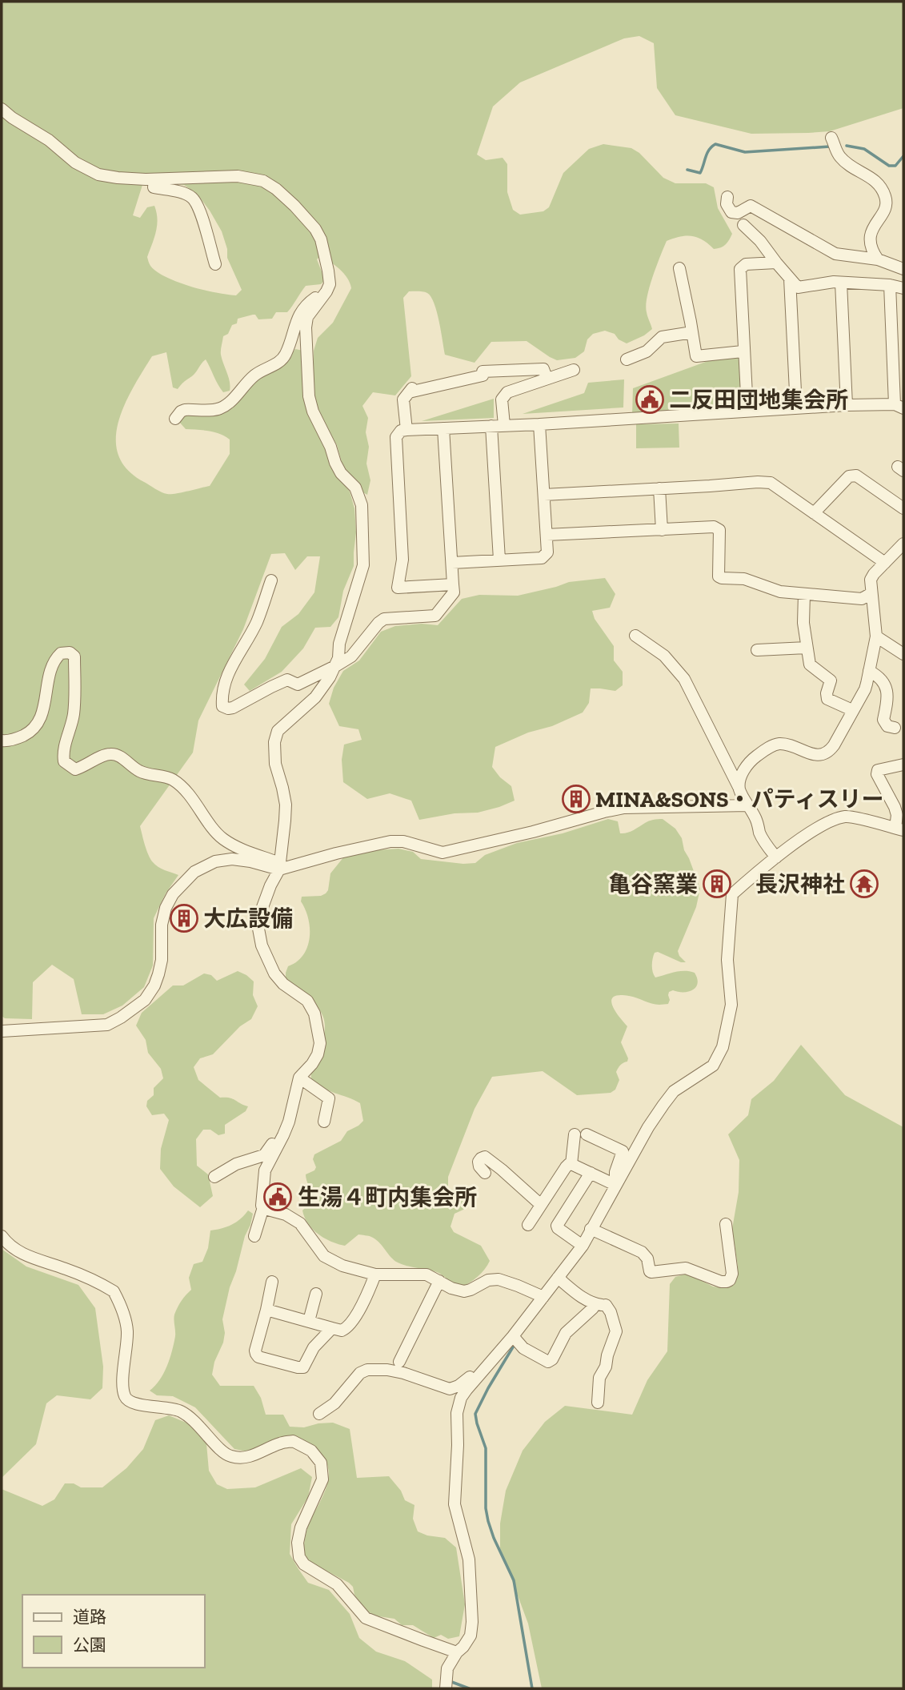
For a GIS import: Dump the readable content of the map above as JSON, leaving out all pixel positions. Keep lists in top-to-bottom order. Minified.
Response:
{"places":{"public building":["二反田団地集会所","生湯４町内集会所"],"building":["MINA&SONS・パティスリー","亀谷窯業","大広設備"],"temple":["長沢神社"]},"legend":["道路","公園"]}
